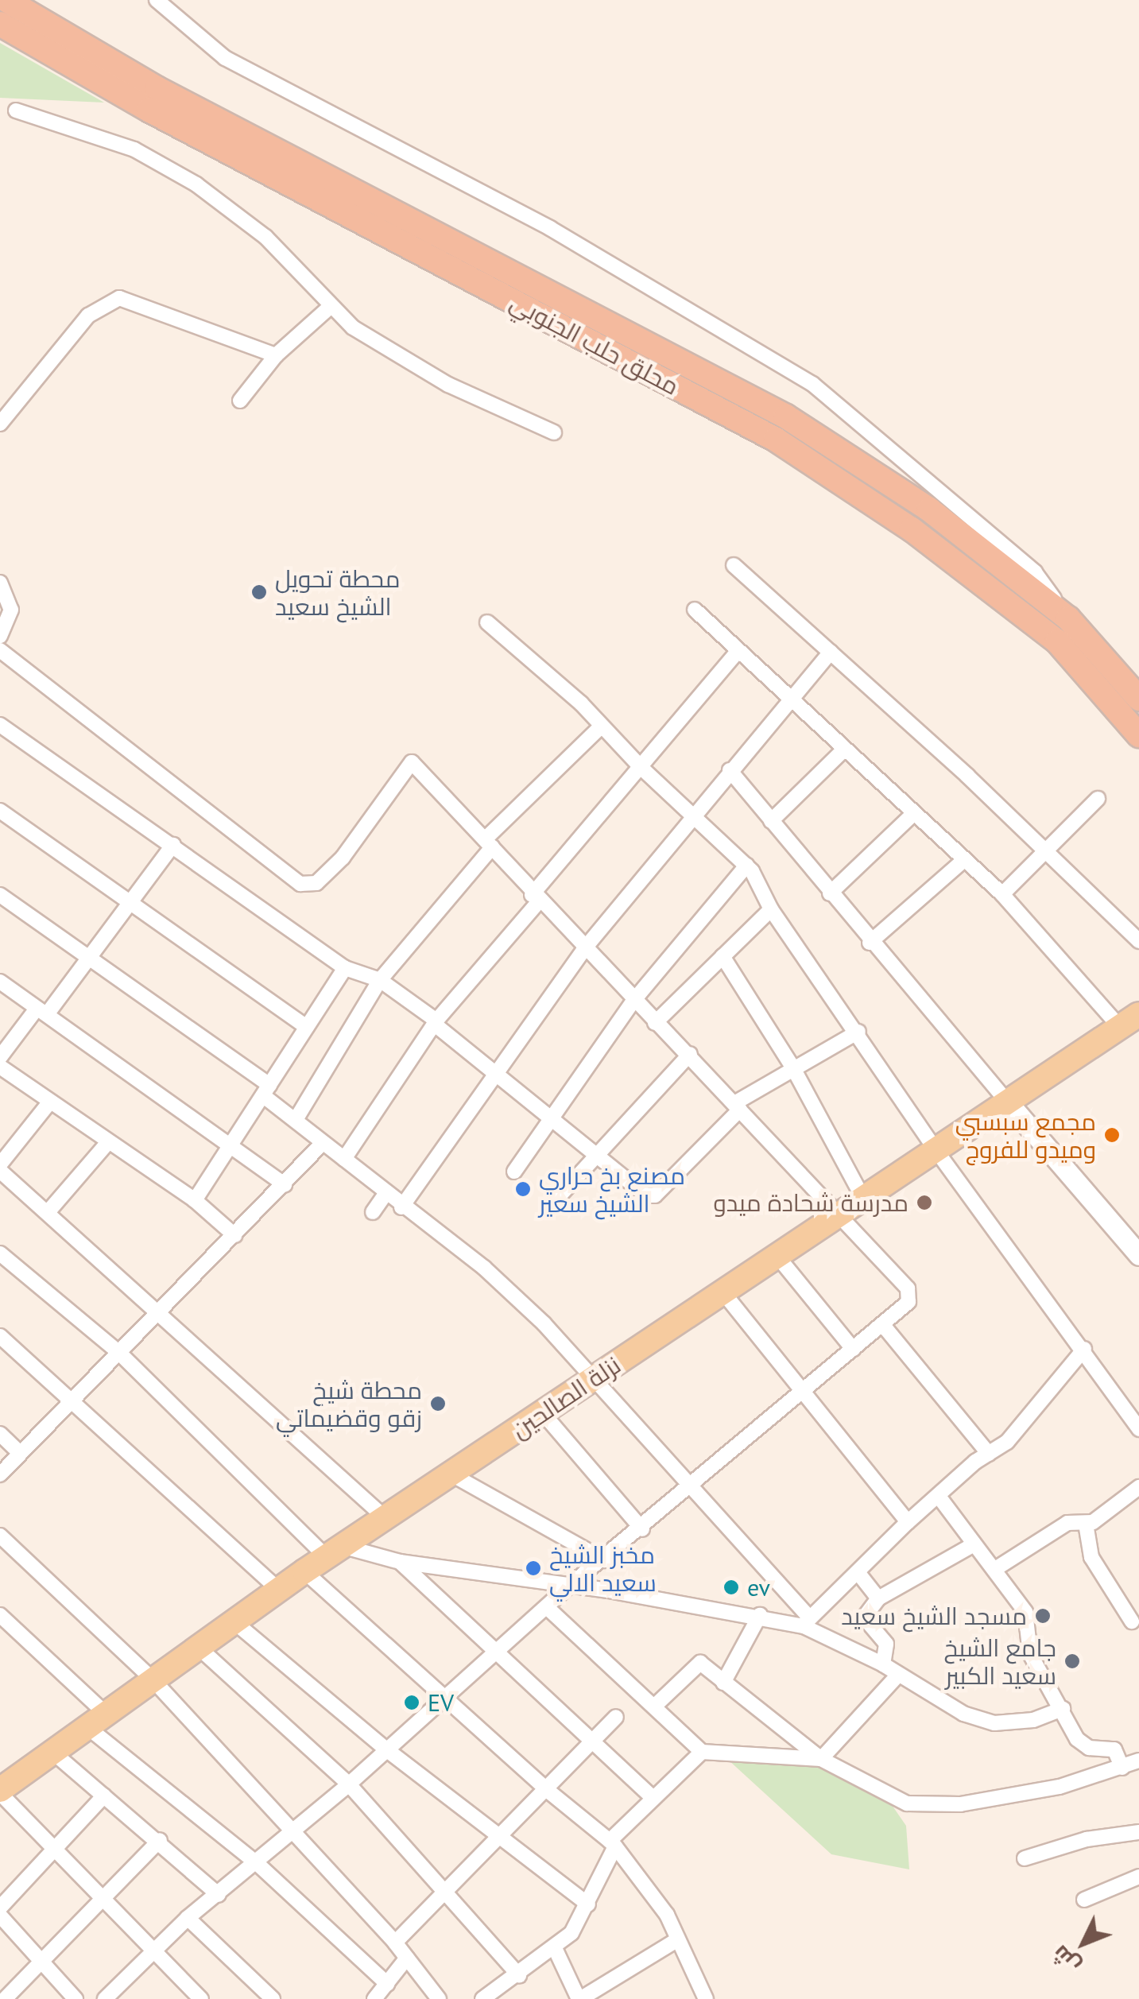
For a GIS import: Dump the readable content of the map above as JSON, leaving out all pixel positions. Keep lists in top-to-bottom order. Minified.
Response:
{"streets":{"highway":["محلق حلب الجنوبي"],"main road":["نزلة الصالحين"]},"places":["محطة تحويل الشيخ سعيد","مجمع سبسبي وميدو للفروج","مصنع بخ حراري الشيخ سعير","مدرسة شحادة ميدو","محطة شيخ زقو وقضيماتي","مخبز الشيخ سعيد الالي","ev","مسجد الشيخ سعيد","جامع الشيخ سعيد الكبير","EV"],"north":"bottom left"}
